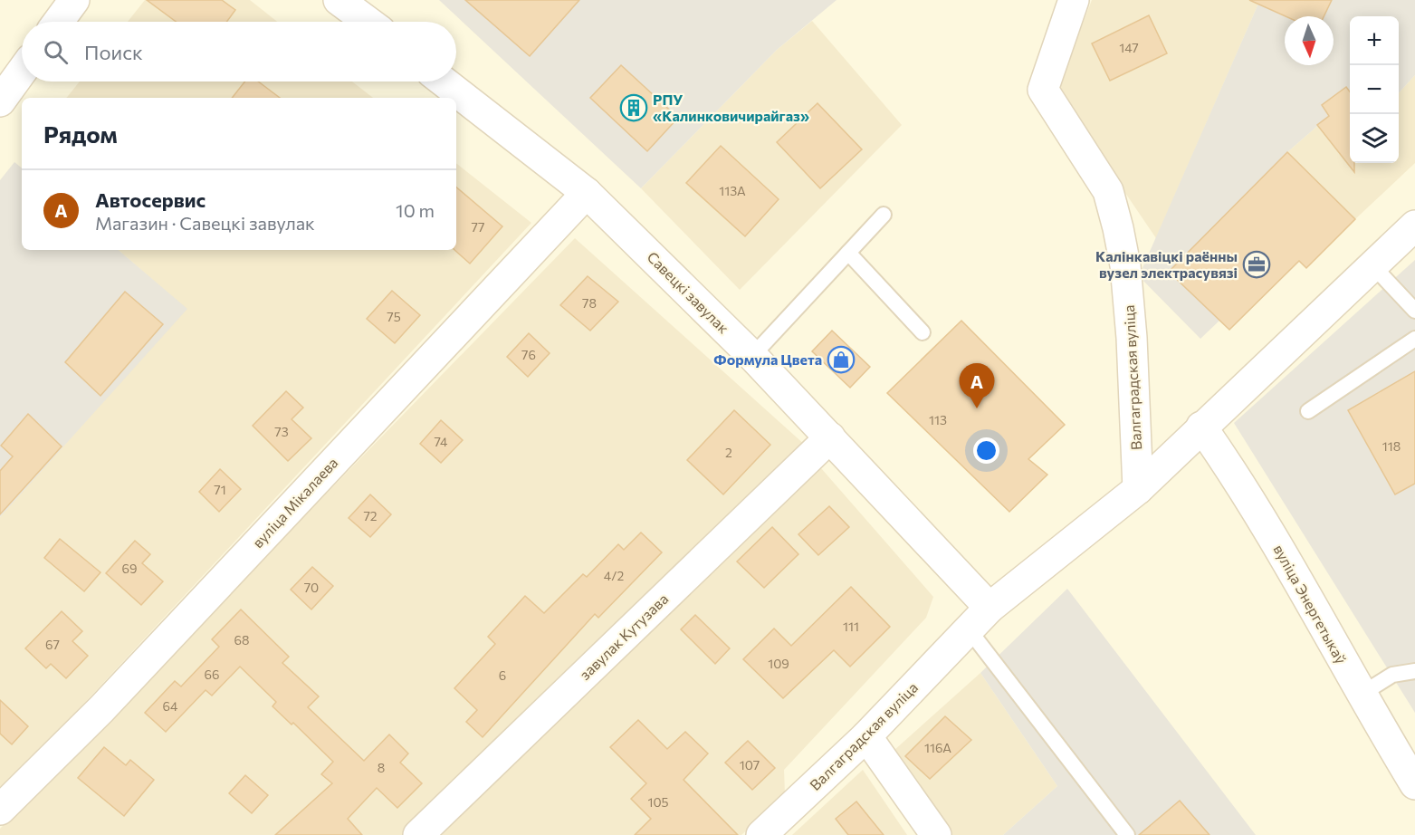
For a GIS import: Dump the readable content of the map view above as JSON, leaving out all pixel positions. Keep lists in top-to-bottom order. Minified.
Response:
{"streets":{"street":["Савецкі завулак","Валгаградская вуліца","вуліца Мікалаева","вуліца Энергетыкаў","завулак Кутузава"]},"crossings":[["Савецкі завулак","Валгаградская вуліца"],["Савецкі завулак","вуліца Мікалаева"],["Савецкі завулак","завулак Кутузава"],["Валгаградская вуліца","вуліца Энергетыкаў"]],"places":{"building":["РПУ «Калинковичирайгаз»"],"office":["Калінкавіцкі раённы вузел электрасувязі"],"shop":["Формула Цвета"]},"house_numbers":["147","113А","77","78","75","76","113","73","74","118","2","71","72","69","4/2","70","111","68","67","109","66","6","64","116А","107","8","105"],"north":"bottom","page":{"map_buttons":["+","−"],"search":"Поиск","heading":"Рядом","list":[{"mark":"A","name":"Автосервис","note":"Магазин · Савецкі завулак","value":"10 m"}],"pins":"A"}}
